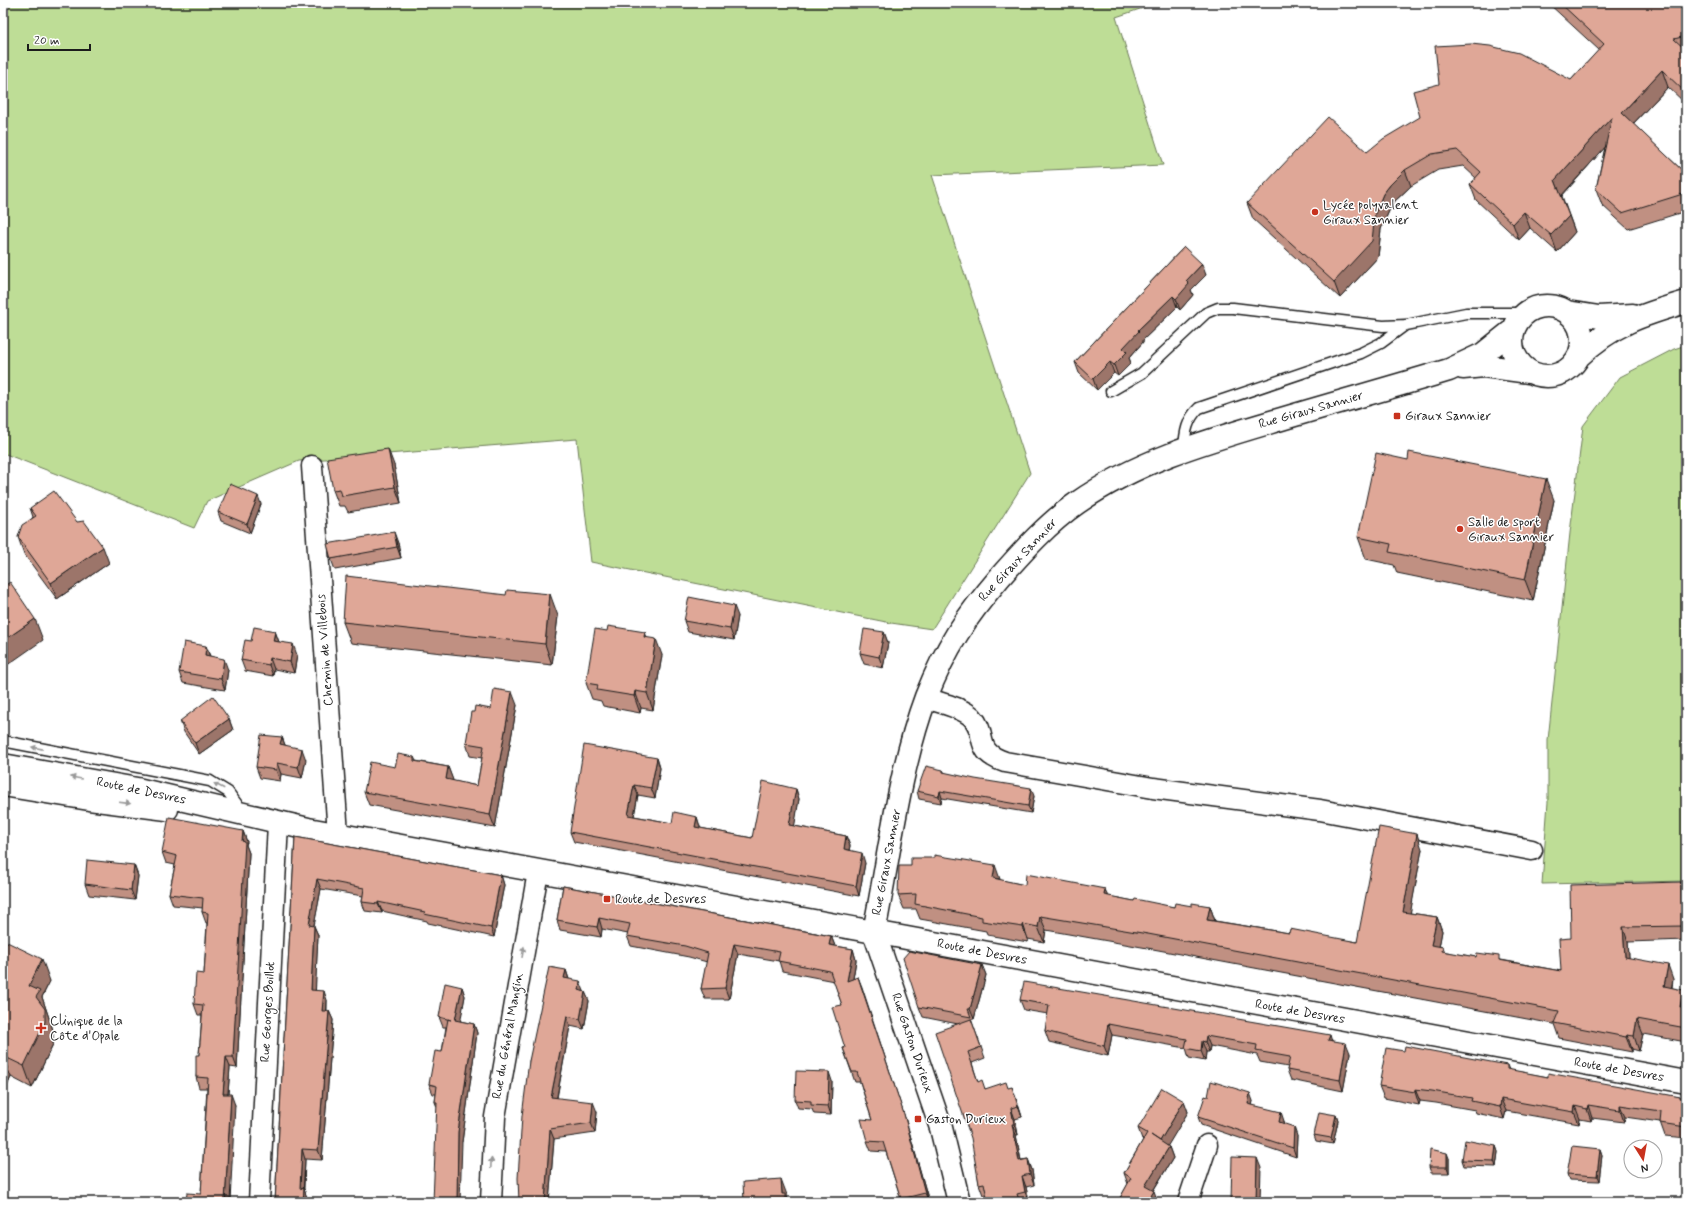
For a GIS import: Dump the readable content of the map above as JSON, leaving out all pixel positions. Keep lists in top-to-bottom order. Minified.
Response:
{"streets":{"street":["Rue Giraux Sannier","Chemin de Villebois","Route de Desvres","Rue Georges Boillot","Rue du Général Mangin","Rue Gaston Durieux"]},"crossings":[["Rue Giraux Sannier","Route de Desvres"],["Rue Giraux Sannier","Rue Gaston Durieux"],["Chemin de Villebois","Route de Desvres"],["Route de Desvres","Rue Georges Boillot"],["Route de Desvres","Rue du Général Mangin"],["Route de Desvres","Rue Gaston Durieux"]],"one_way":["Rue du Général Mangin"],"places":{"other":["Lycée polyvalent Giraux Sannier","Salle de sport Giraux Sannier"],"transit":["Giraux Sannier","Route de Desvres","Gaston Durieux"],"health":["Clinique de la Côte d'Opale"]},"scale_bar":"20 m","north":"bottom"}
